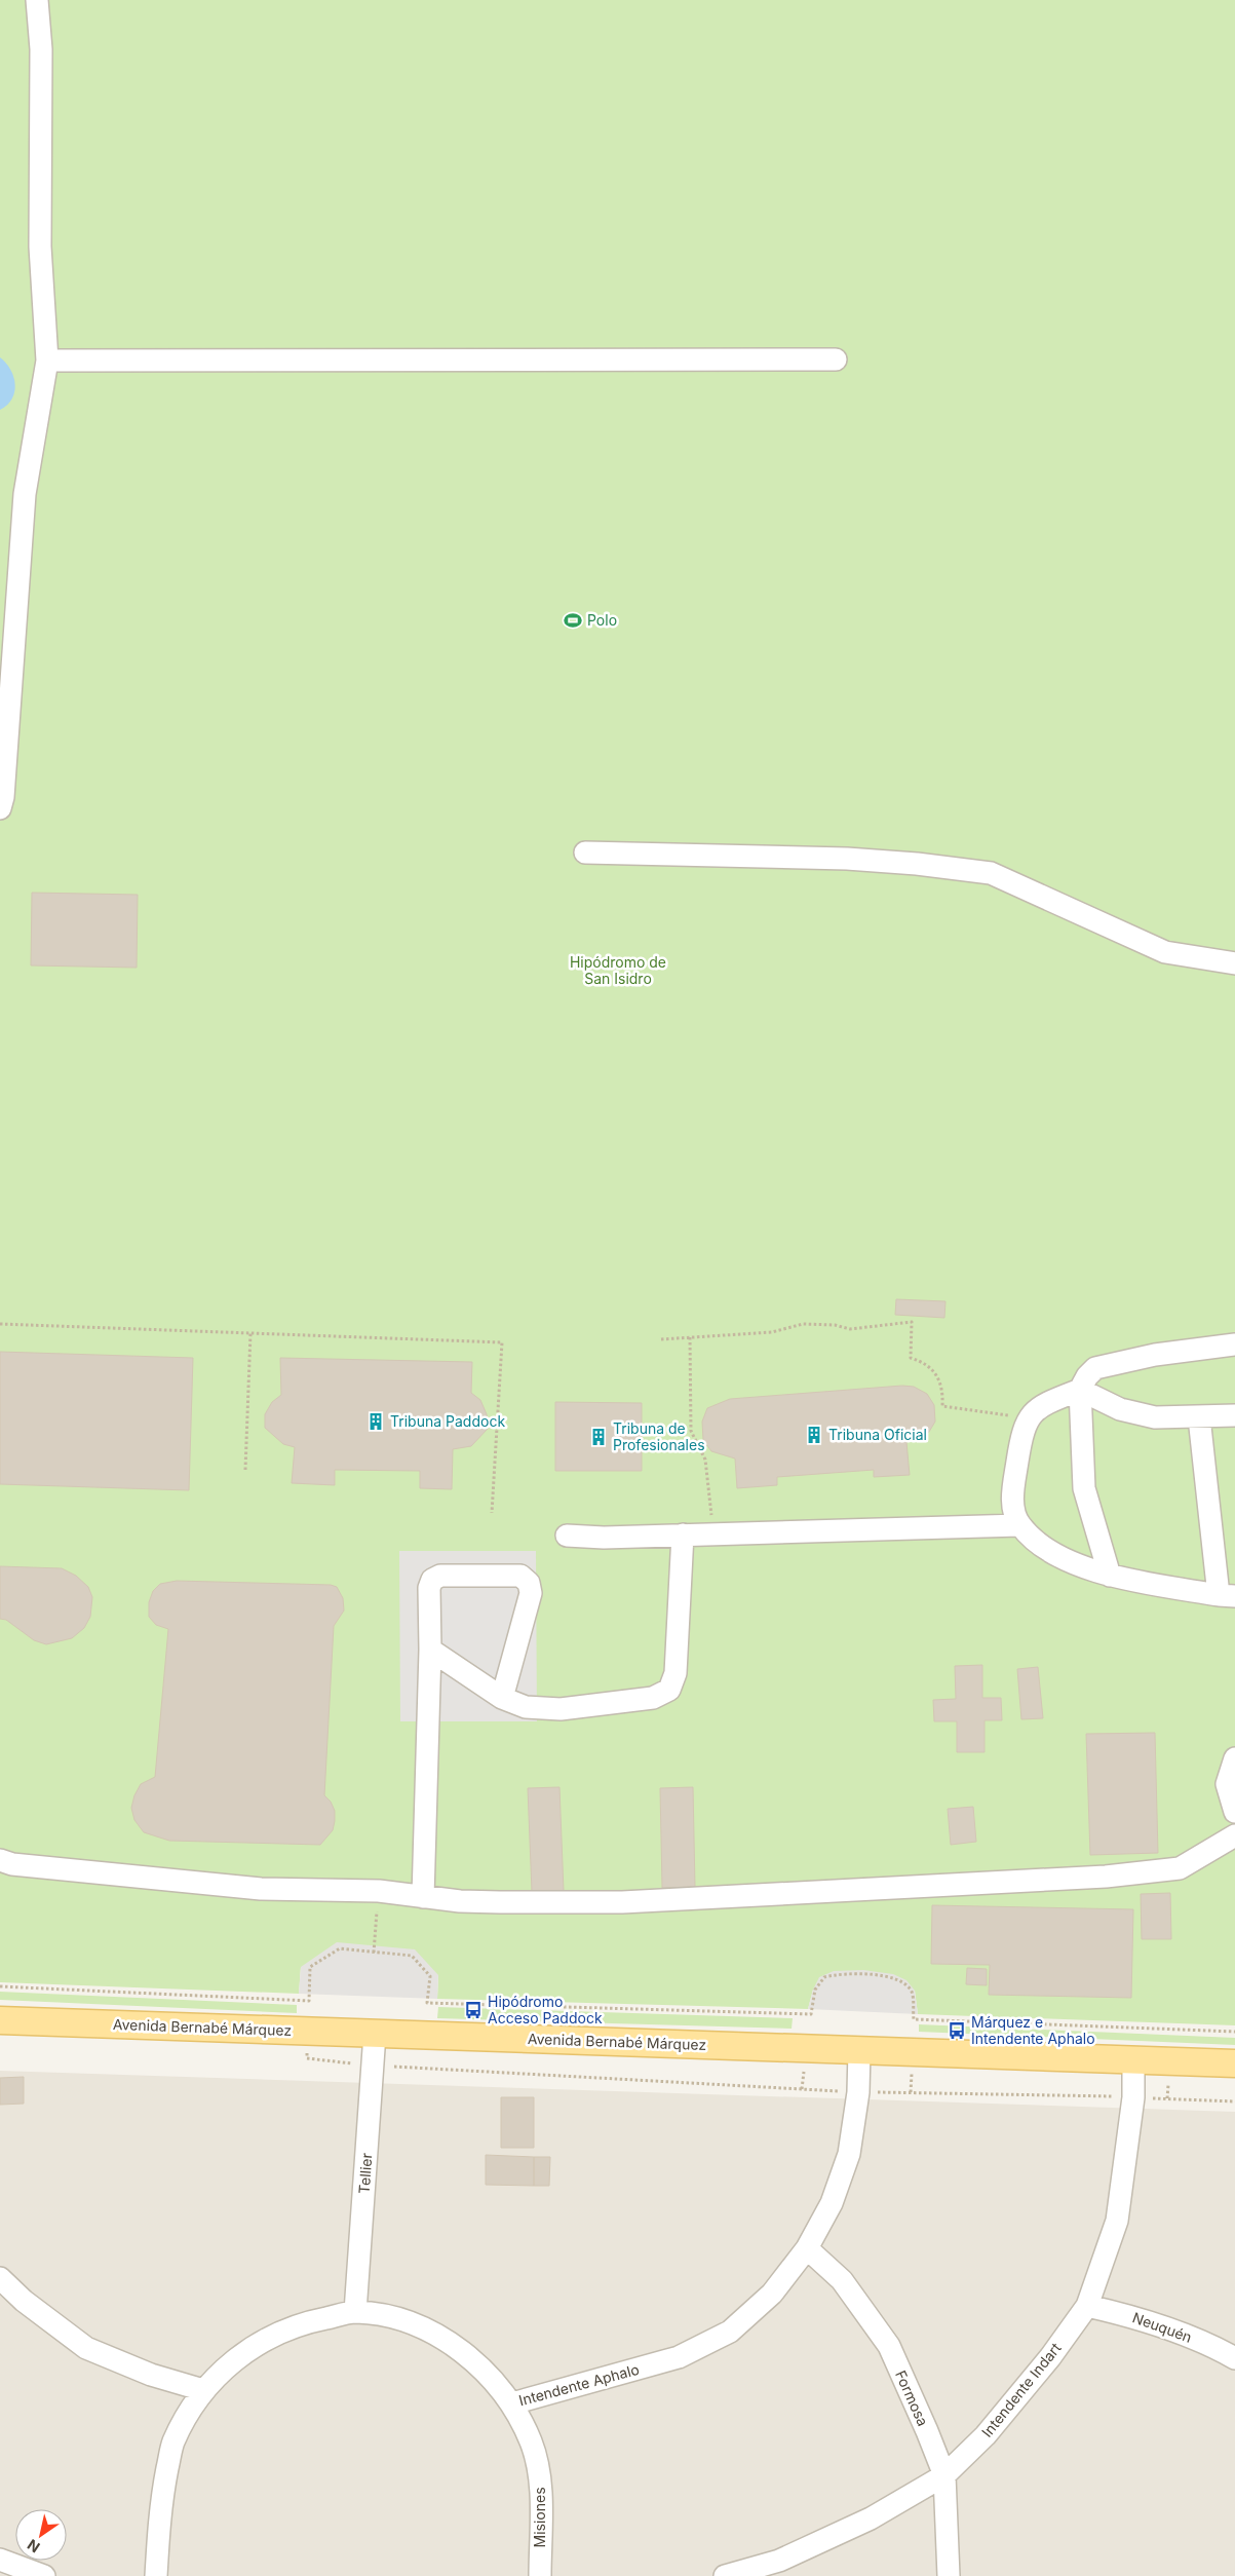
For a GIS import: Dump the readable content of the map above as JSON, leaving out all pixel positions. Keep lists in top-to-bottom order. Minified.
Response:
{"streets":{"main road":["Avenida Bernabé Márquez"],"street":["Tellier","Neuquén","Intendente Aphalo","Intendente Indart","Formosa","Misiones"]},"crossings":[["Avenida Bernabé Márquez","Tellier"],["Avenida Bernabé Márquez","Intendente Aphalo"],["Avenida Bernabé Márquez","Intendente Indart"],["Tellier","Intendente Aphalo"],["Neuquén","Intendente Indart"],["Intendente Aphalo","Formosa"],["Intendente Aphalo","Misiones"],["Intendente Indart","Formosa"]],"parks":["Hipódromo de San Isidro"],"places":{"sports":["Polo"],"building":["Tribuna Paddock","Tribuna Oficial","Tribuna de Profesionales"],"bus stop":["Hipódromo Acceso Paddock","Márquez e Intendente Aphalo"]},"north":"bottom left"}
